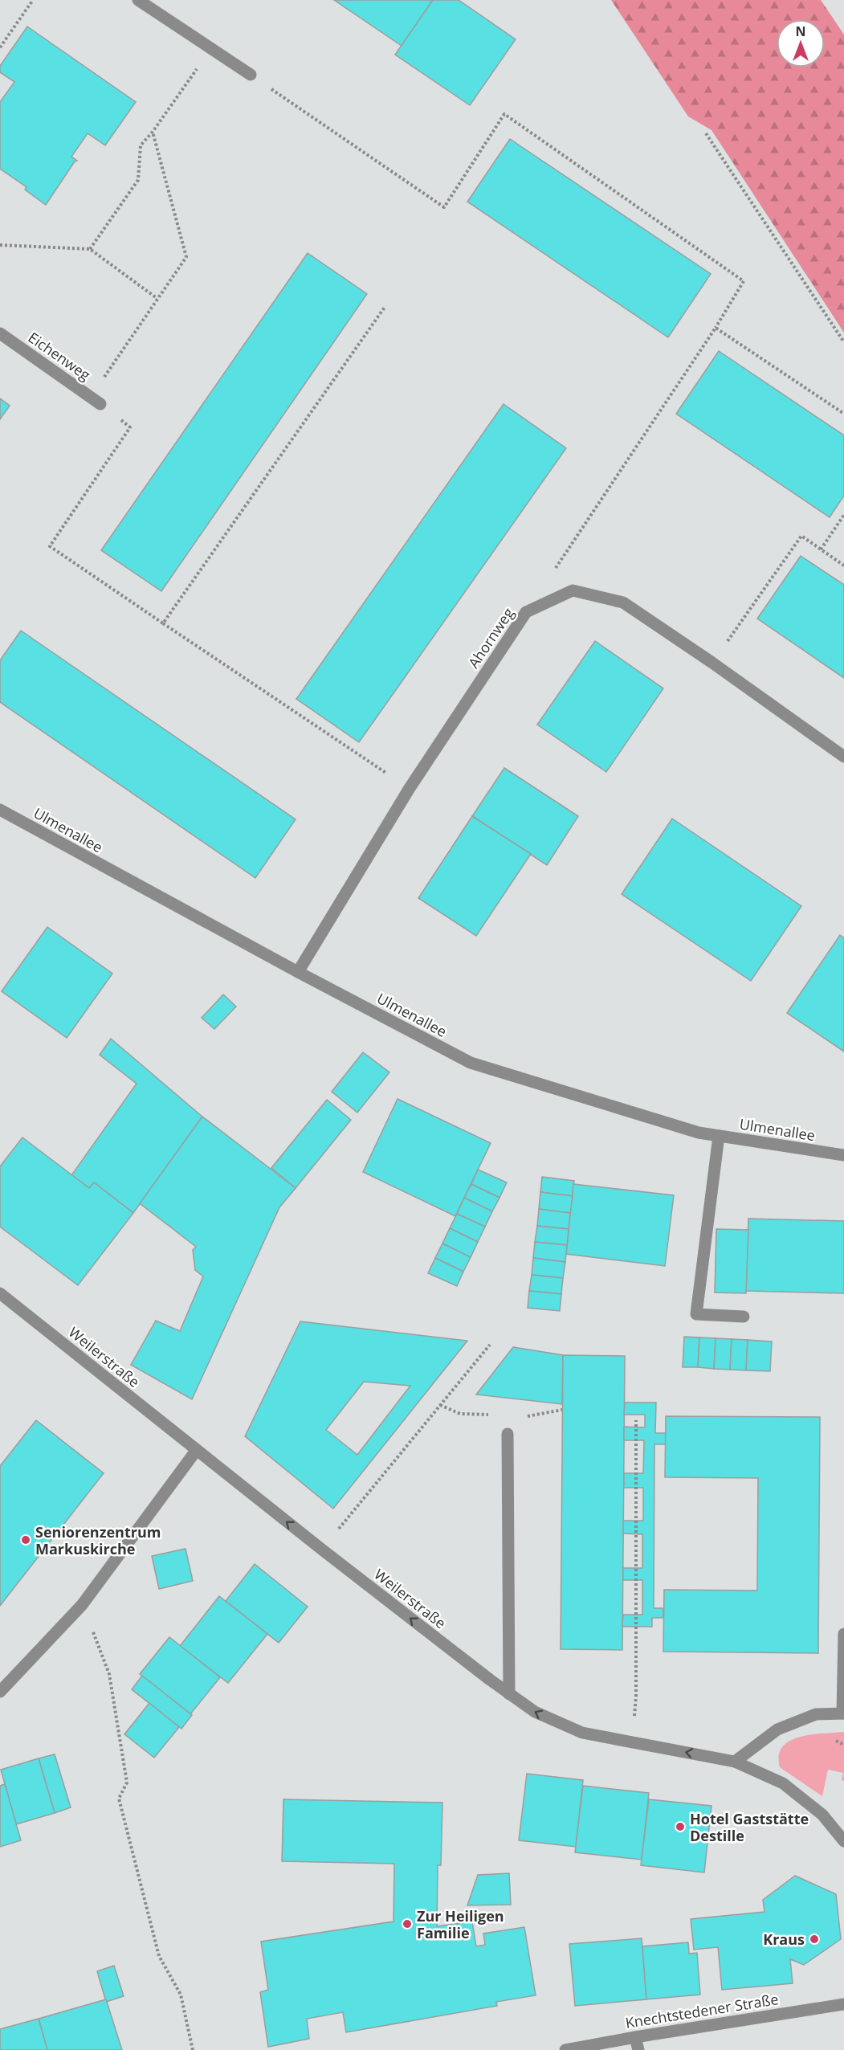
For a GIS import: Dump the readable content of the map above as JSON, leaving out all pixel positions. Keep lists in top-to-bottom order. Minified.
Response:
{"streets":{"street":["Eichenweg","Ahornweg","Ulmenallee","Weilerstraße","Knechtstedener Straße"]},"crossings":[["Ahornweg","Ulmenallee"]],"one_way":["Weilerstraße"],"places":["Seniorenzentrum Markuskirche","Hotel Gaststätte Destille","Zur Heiligen Familie","Kraus"],"north":"top"}
